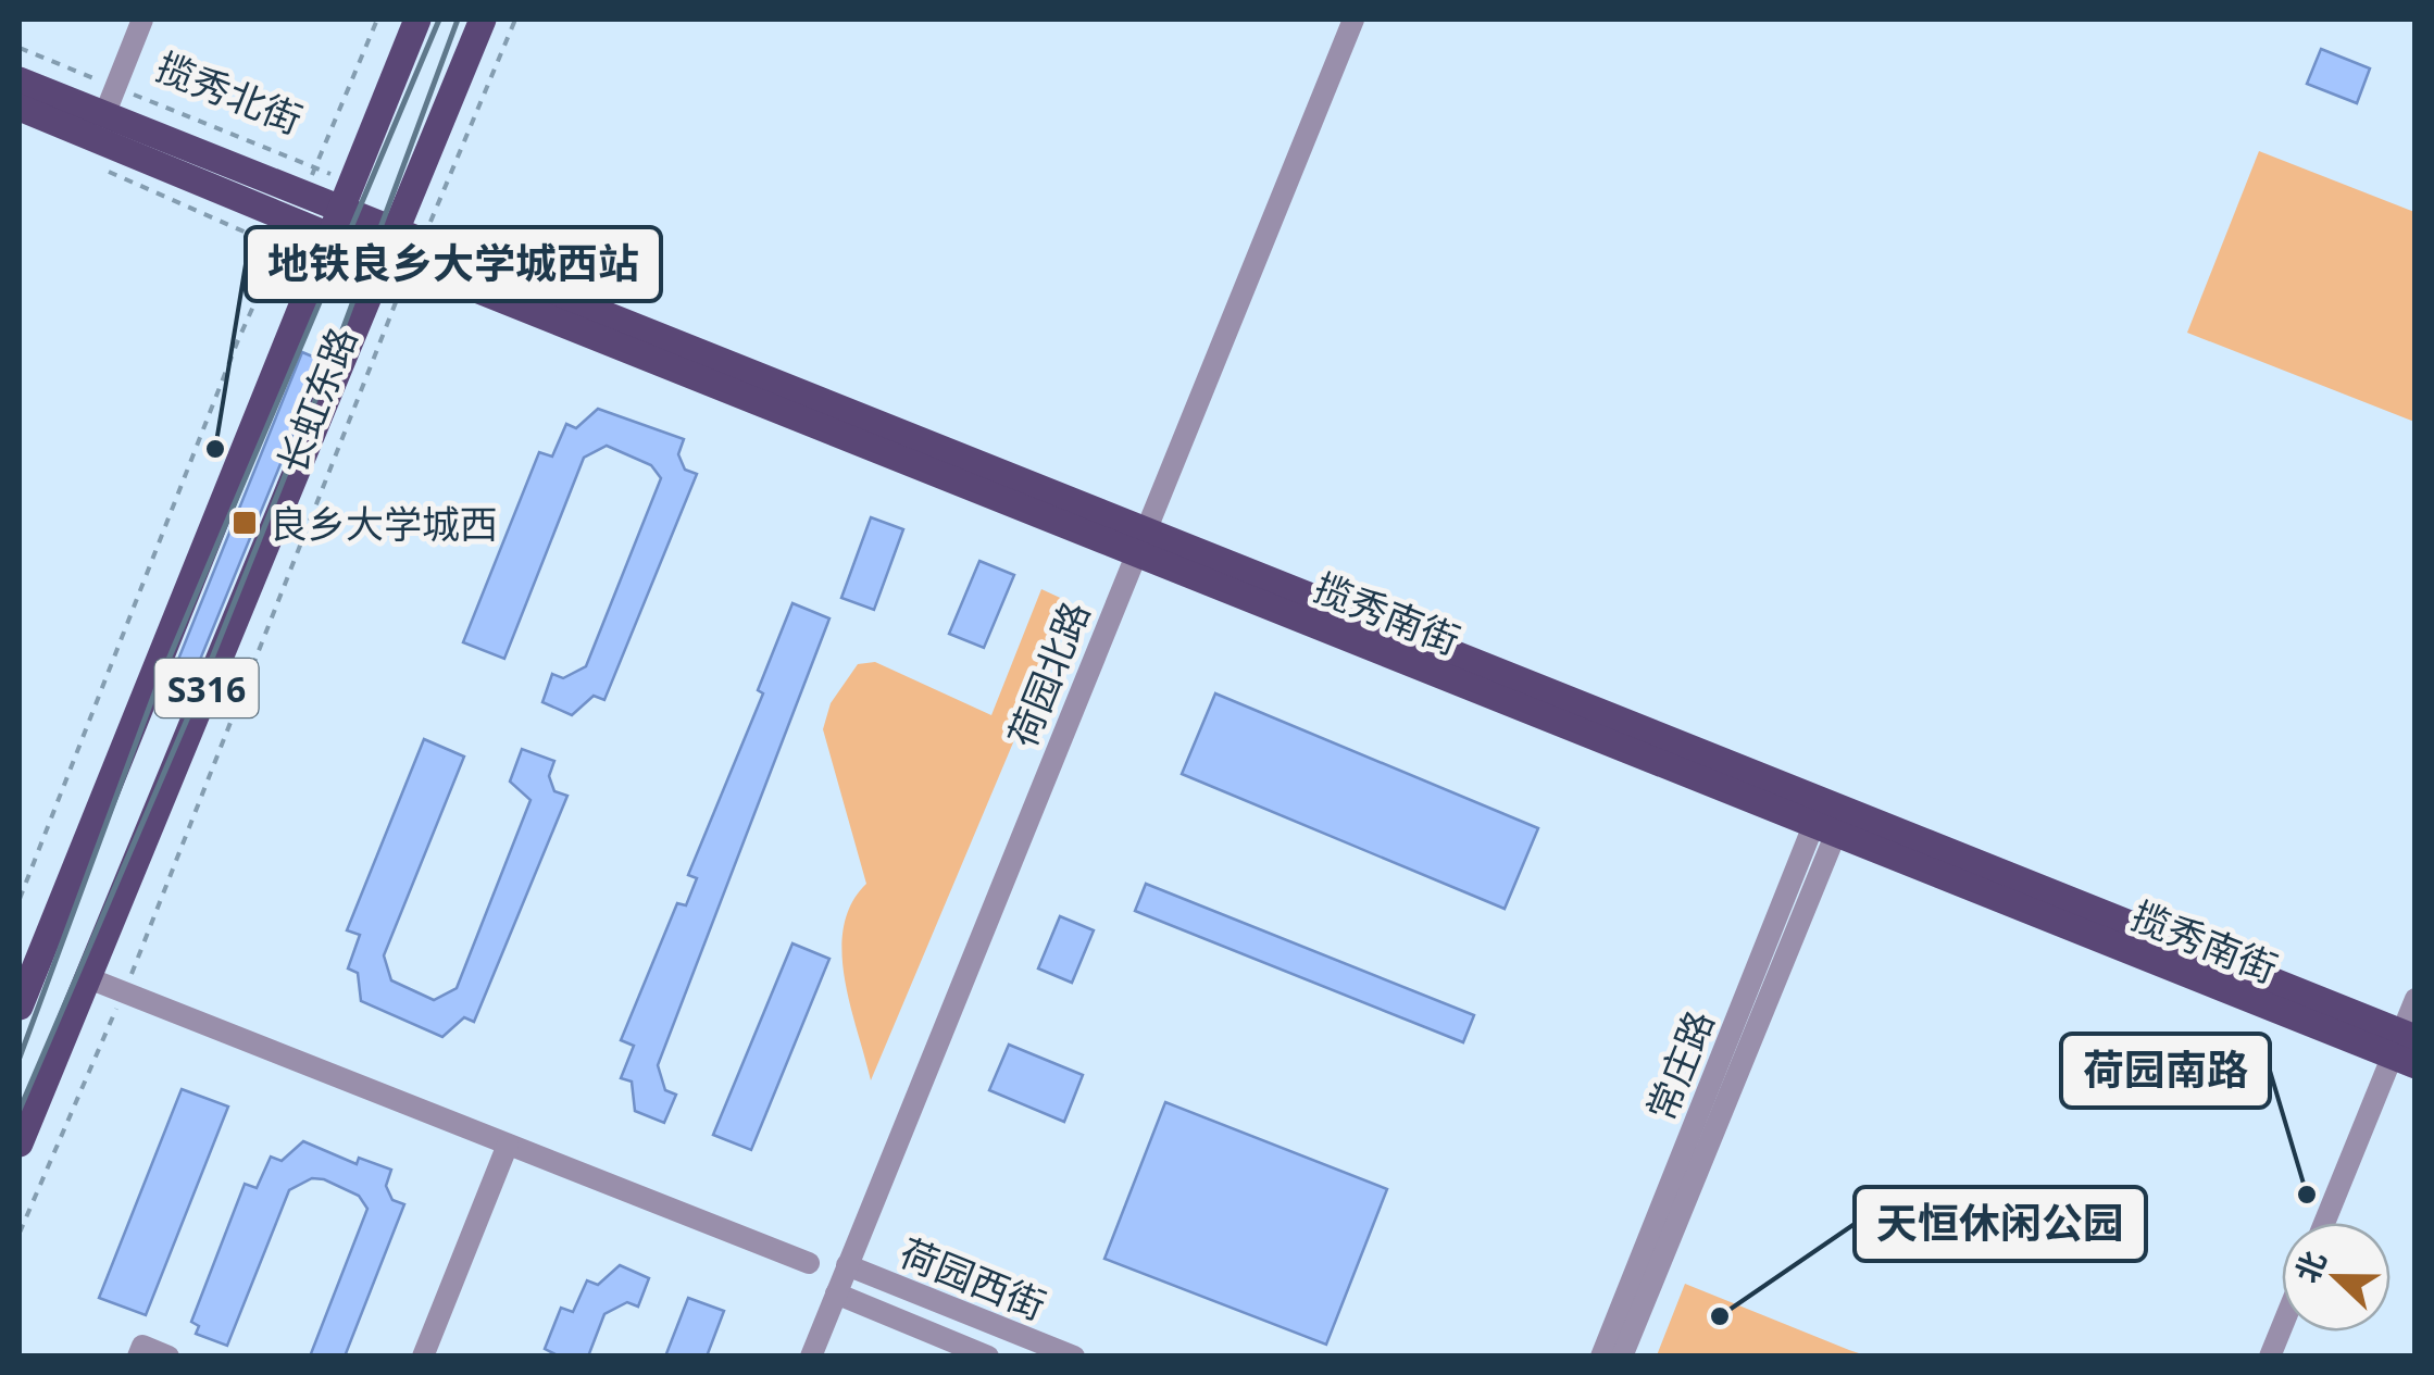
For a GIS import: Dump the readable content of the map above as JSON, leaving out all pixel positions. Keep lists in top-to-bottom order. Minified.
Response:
{"streets":{"main road":["揽秀北街","长虹东路","揽秀南街","S316"],"street":["荷园北路","常庄路","荷园西街"]},"crossings":[["揽秀北街","长虹东路"],["揽秀北街","揽秀南街"],["长虹东路","揽秀南街"],["揽秀南街","荷园北路"],["揽秀南街","常庄路"],["荷园北路","荷园西街"]],"places":{"other":["地铁良乡大学城西站","荷园南路","天恒休闲公园"],"transit":["良乡大学城西"]},"north":"left"}
